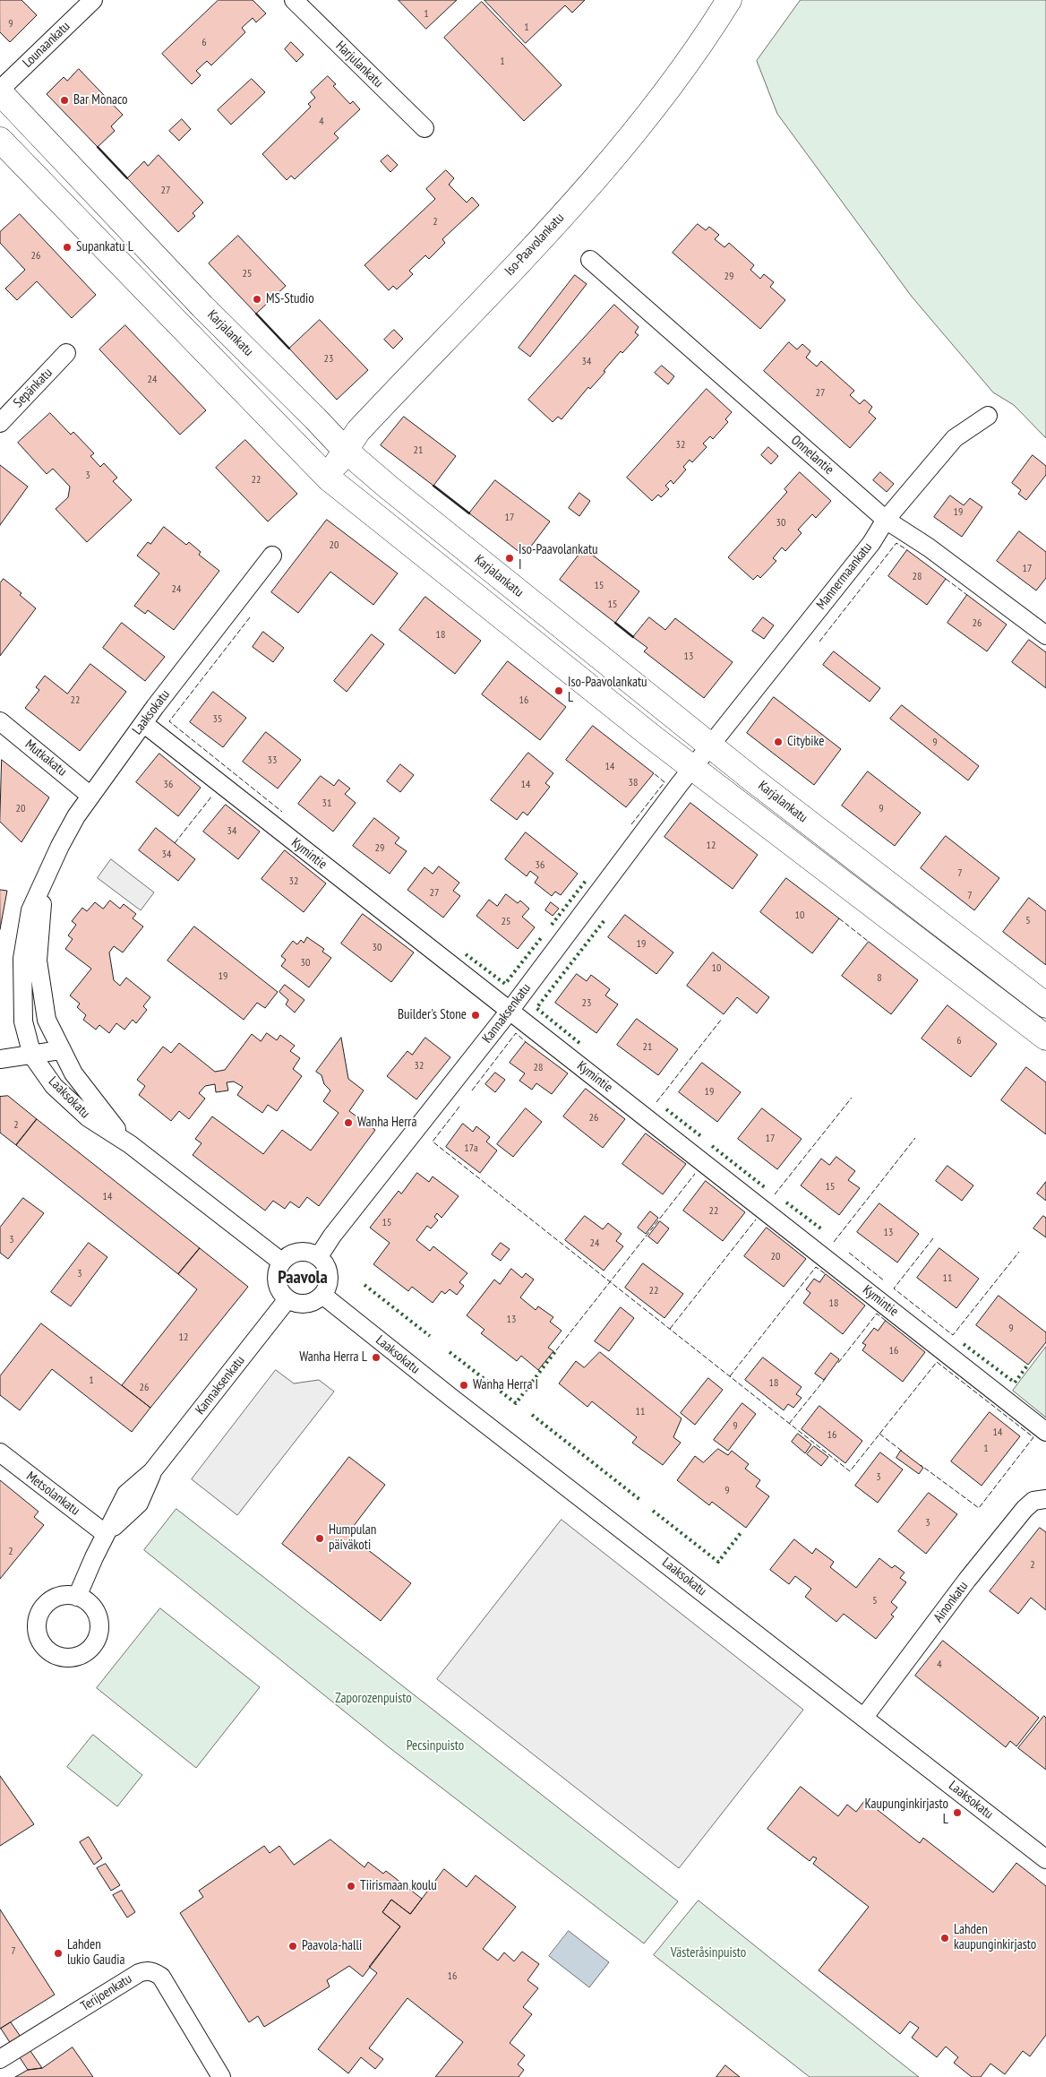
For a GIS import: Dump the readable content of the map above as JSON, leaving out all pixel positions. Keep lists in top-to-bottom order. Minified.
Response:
{"streets":{"main road":["Iso-Paavolankatu","Karjalankatu"],"street":["Lounaankatu","Harjulankatu","Sepänkatu","Onnelantie","Mannermaankatu","Laaksokatu","Mutkakatu","Kymintie","Kannaksenkatu","Metsolankatu","Ainonkatu","Terijoenkatu"]},"crossings":[["Lounaankatu","Karjalankatu"],["Iso-Paavolankatu","Karjalankatu"],["Karjalankatu","Mannermaankatu"],["Karjalankatu","Kannaksenkatu"],["Onnelantie","Mannermaankatu"],["Mannermaankatu","Kannaksenkatu"],["Laaksokatu","Mutkakatu"],["Laaksokatu","Kymintie"],["Laaksokatu","Kannaksenkatu"],["Laaksokatu","Ainonkatu"],["Kymintie","Kannaksenkatu"],["Kannaksenkatu","Metsolankatu"]],"districts":["Paavola"],"parks":["Zaporozenpuisto","Pecsinpuisto","Västeråsinpuisto"],"places":["Bar Monaco","Supankatu L","MS-Studio","Iso-Paavolankatu I","Iso-Paavolankatu L","Citybike","Builder's Stone","Wanha Herra","Wanha Herra L","Wanha Herra I","Humpulan päiväkoti","Kaupunginkirjasto L","Tiirismaan koulu","Lahden kaupunginkirjasto","Paavola-halli","Lahden lukio Gaudia"],"house_numbers":["1","9","1","6","1","4","27","2","26","25","29","23","34","24","27","32","21","3","22","19","17","30","20","17","28","15","24","15","26","18","13","22","16","35","9","33","14","38","36","14","31","20","9","34","12","29","34","36","7","32","27","7","10","5","25","19","30","30","10","19","8","23","6","21","32","28","19","26","2","17","17a","15","14","22","15","13","3","24","20","3","11","22","18","13","9","12","16","1","18","26","11","9","14","16","1","3","9","3","2","2","5","4","7","16"]}
